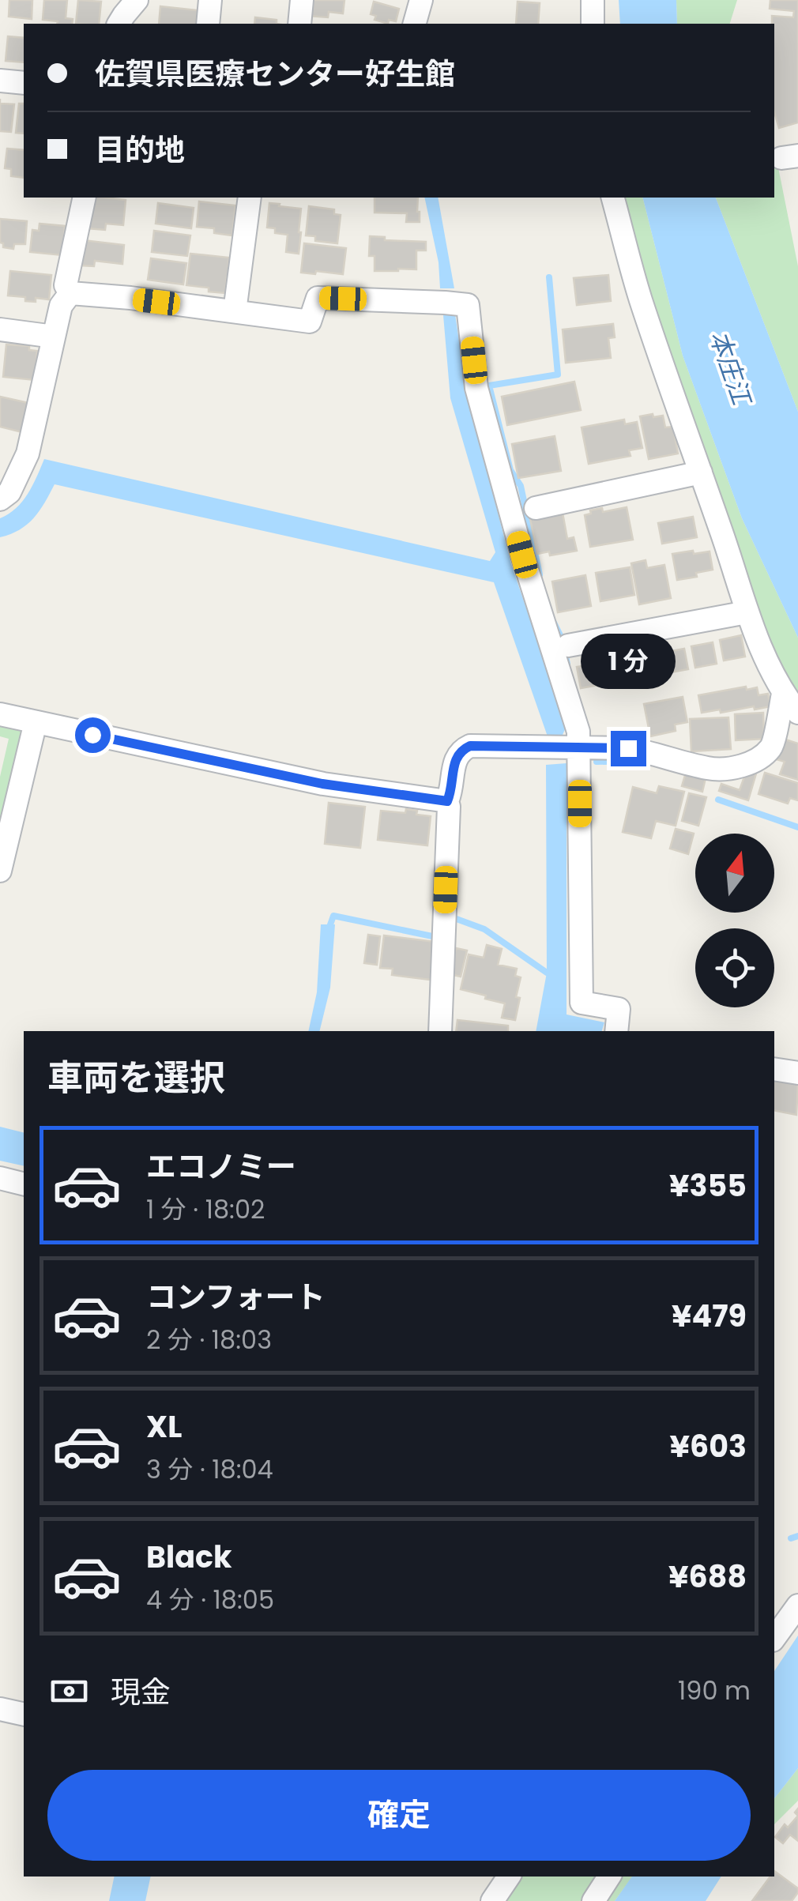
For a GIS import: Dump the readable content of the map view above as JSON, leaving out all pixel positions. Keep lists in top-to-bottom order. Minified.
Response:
{"water":["本庄江"],"north":"top","page":{"banner":["佐賀県医療センター好生館","目的地"],"bubble":"1 分","heading":"車両を選択","list":[{"name":"エコノミー","note":"1 分 · 18:02","value":"¥355"},{"name":"コンフォート","note":"2 分 · 18:03","value":"¥479"},{"name":"XL","note":"3 分 · 18:04","value":"¥603"},{"name":"Black","note":"4 分 · 18:05","value":"¥688"}],"pay":["現金","190 m"],"buttons":"確定"}}
